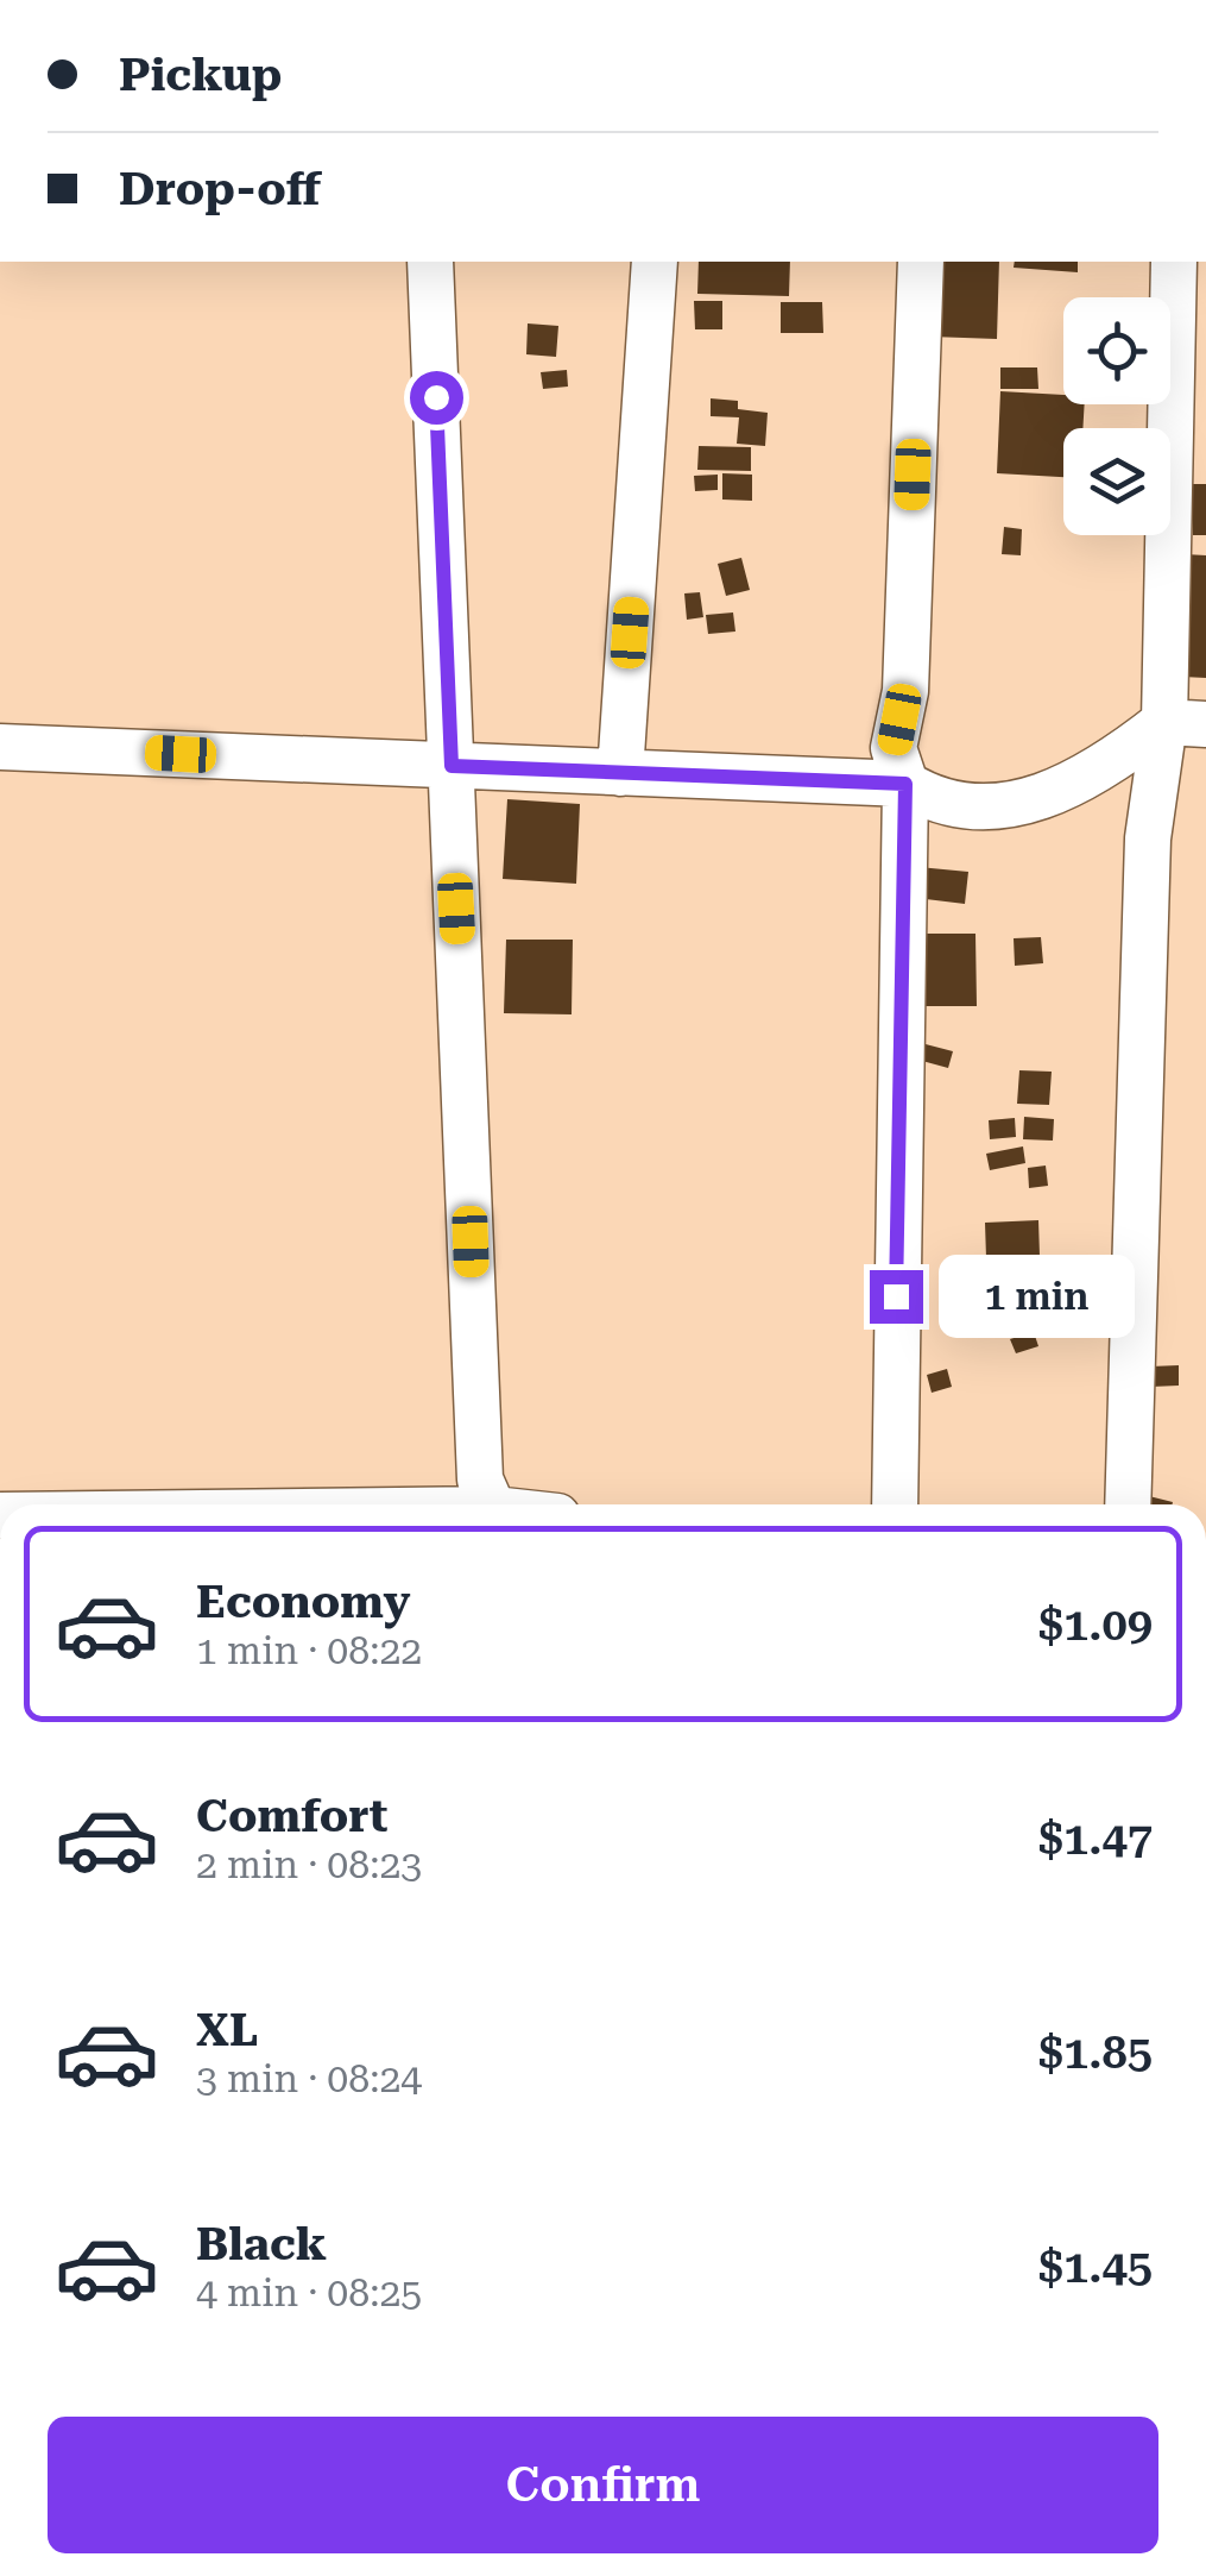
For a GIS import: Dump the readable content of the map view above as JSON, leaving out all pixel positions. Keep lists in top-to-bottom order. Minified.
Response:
{"page":{"banner":["Pickup","Drop-off"],"bubble":"1 min","list":[{"name":"Economy","note":"1 min · 08:22","value":"$1.09"},{"name":"Comfort","note":"2 min · 08:23","value":"$1.47"},{"name":"XL","note":"3 min · 08:24","value":"$1.85"},{"name":"Black","note":"4 min · 08:25","value":"$1.45"}],"buttons":"Confirm"}}
